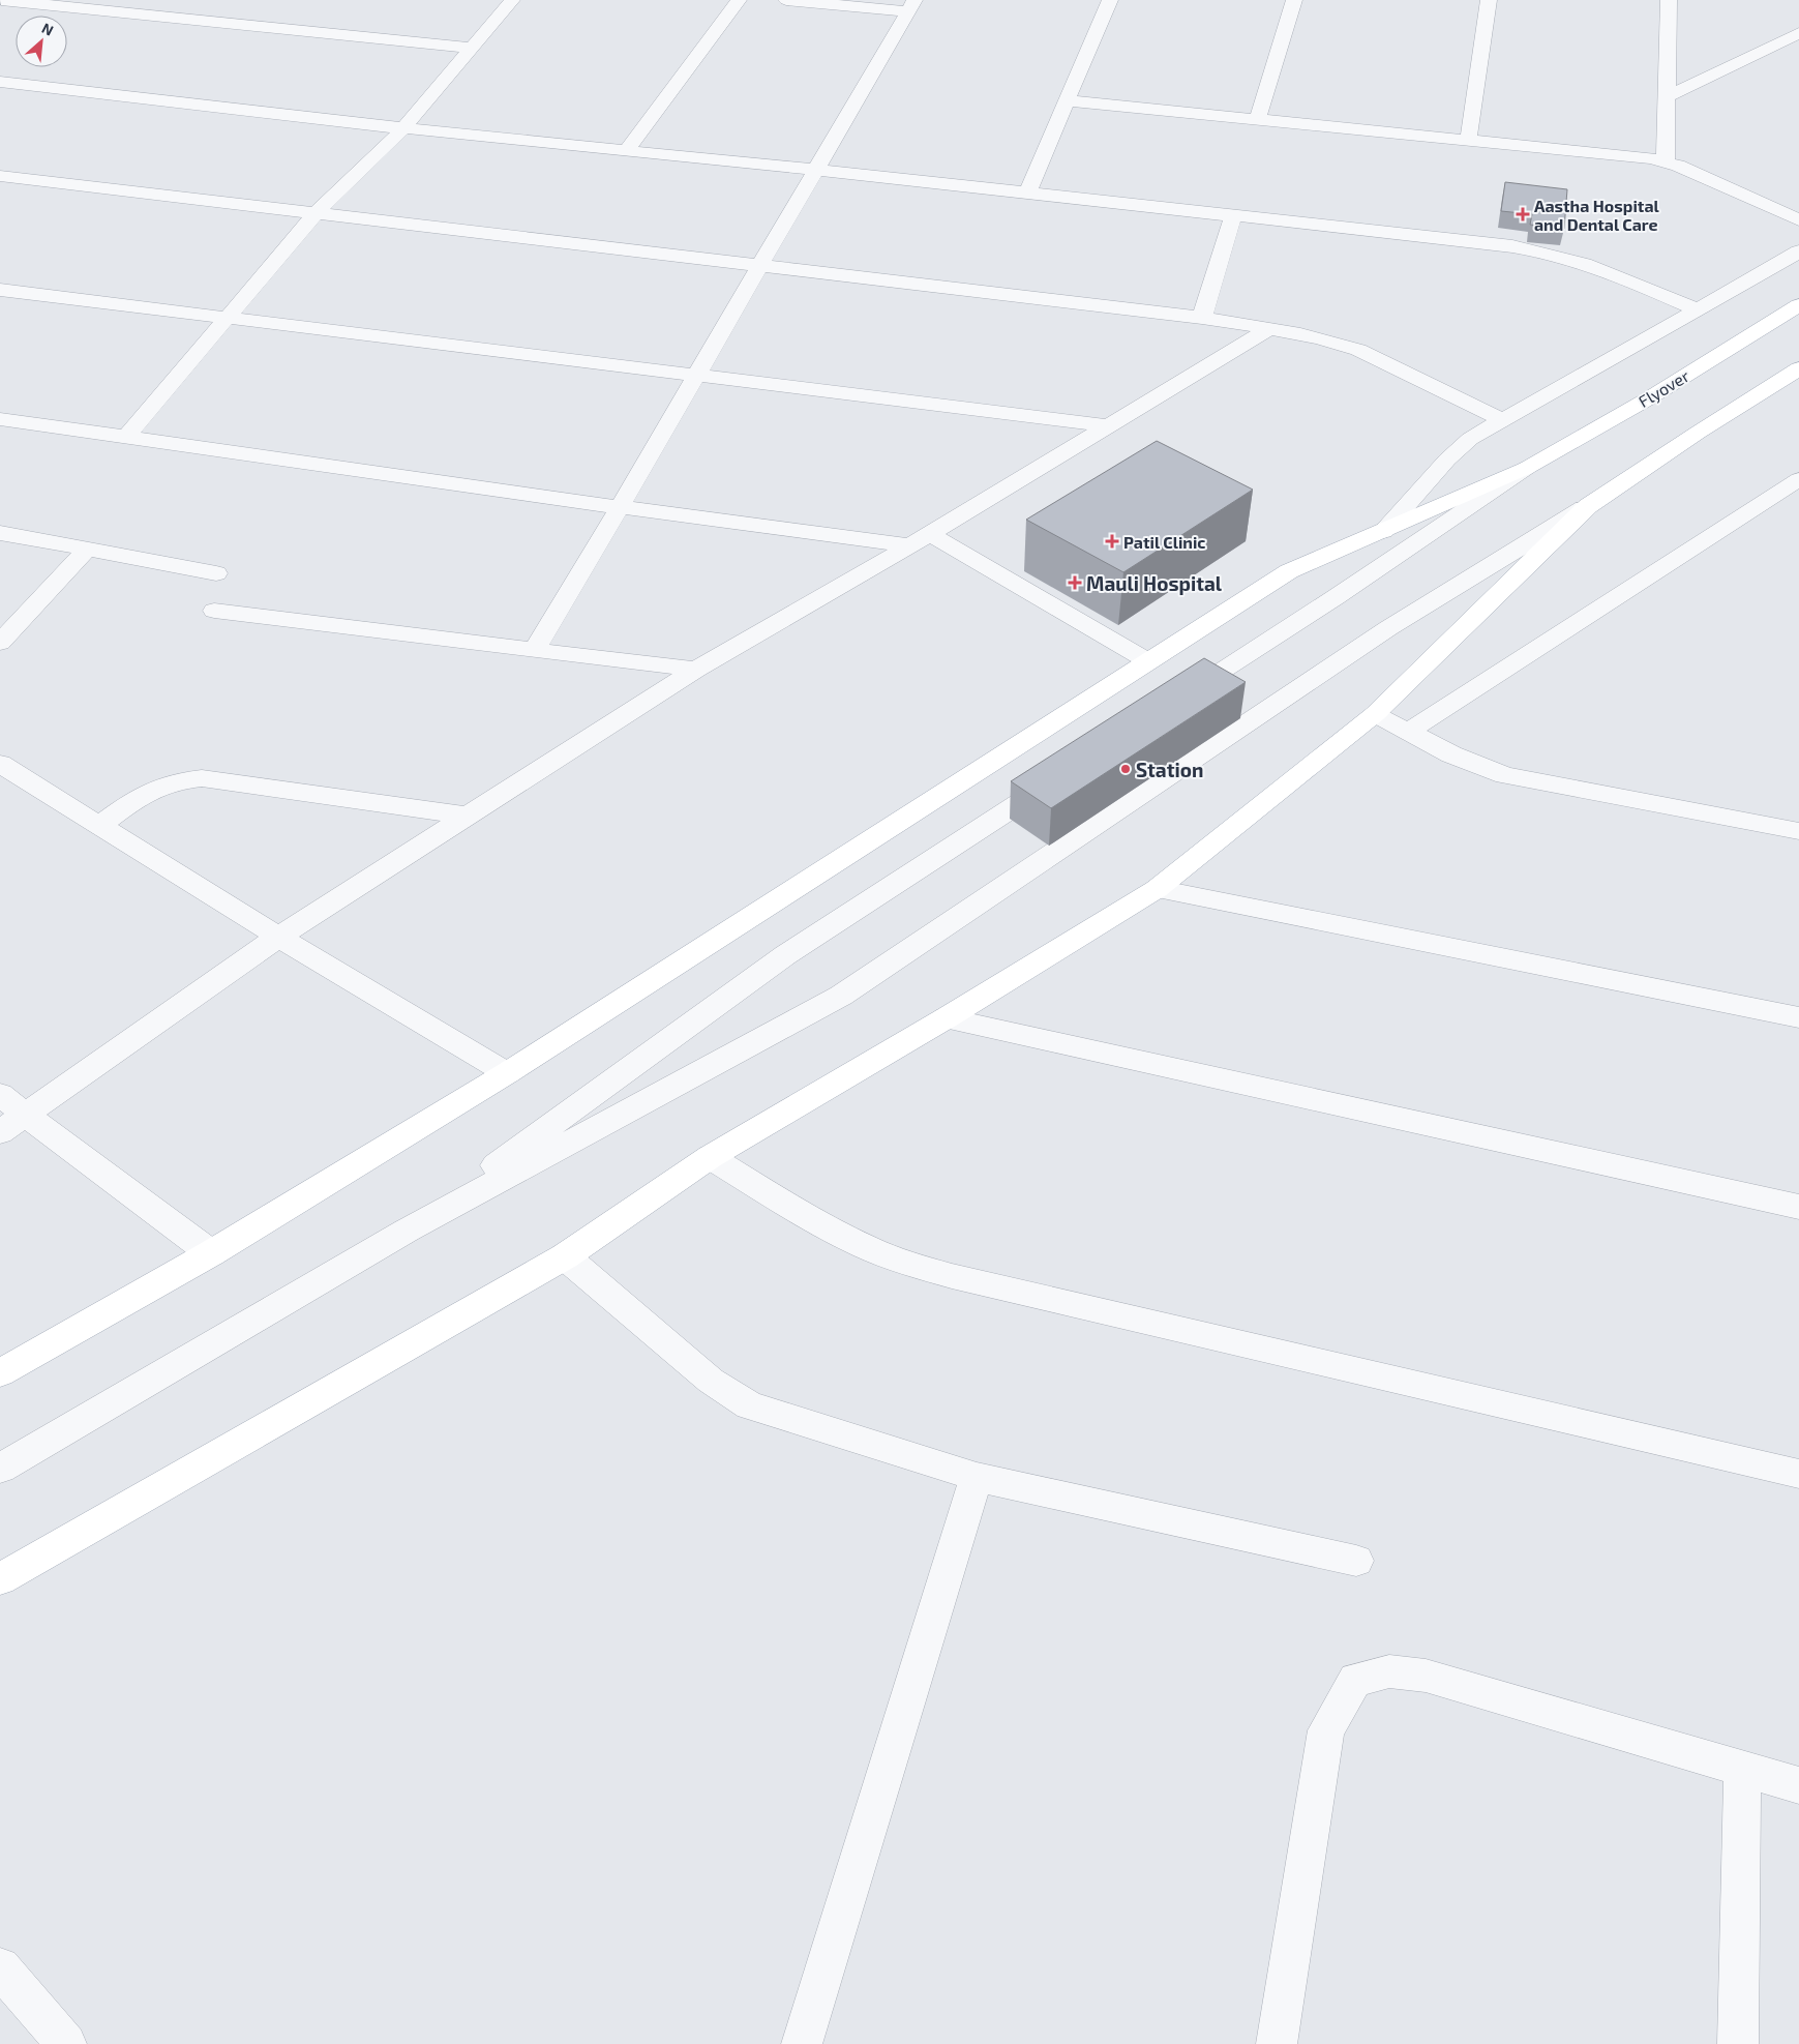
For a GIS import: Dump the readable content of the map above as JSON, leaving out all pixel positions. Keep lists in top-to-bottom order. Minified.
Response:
{"streets":{"main road":["Flyover"]},"places":{"health":["Aastha Hospital and Dental Care","Patil Clinic","Mauli Hospital"],"other":["Station"]},"north":"top right"}
